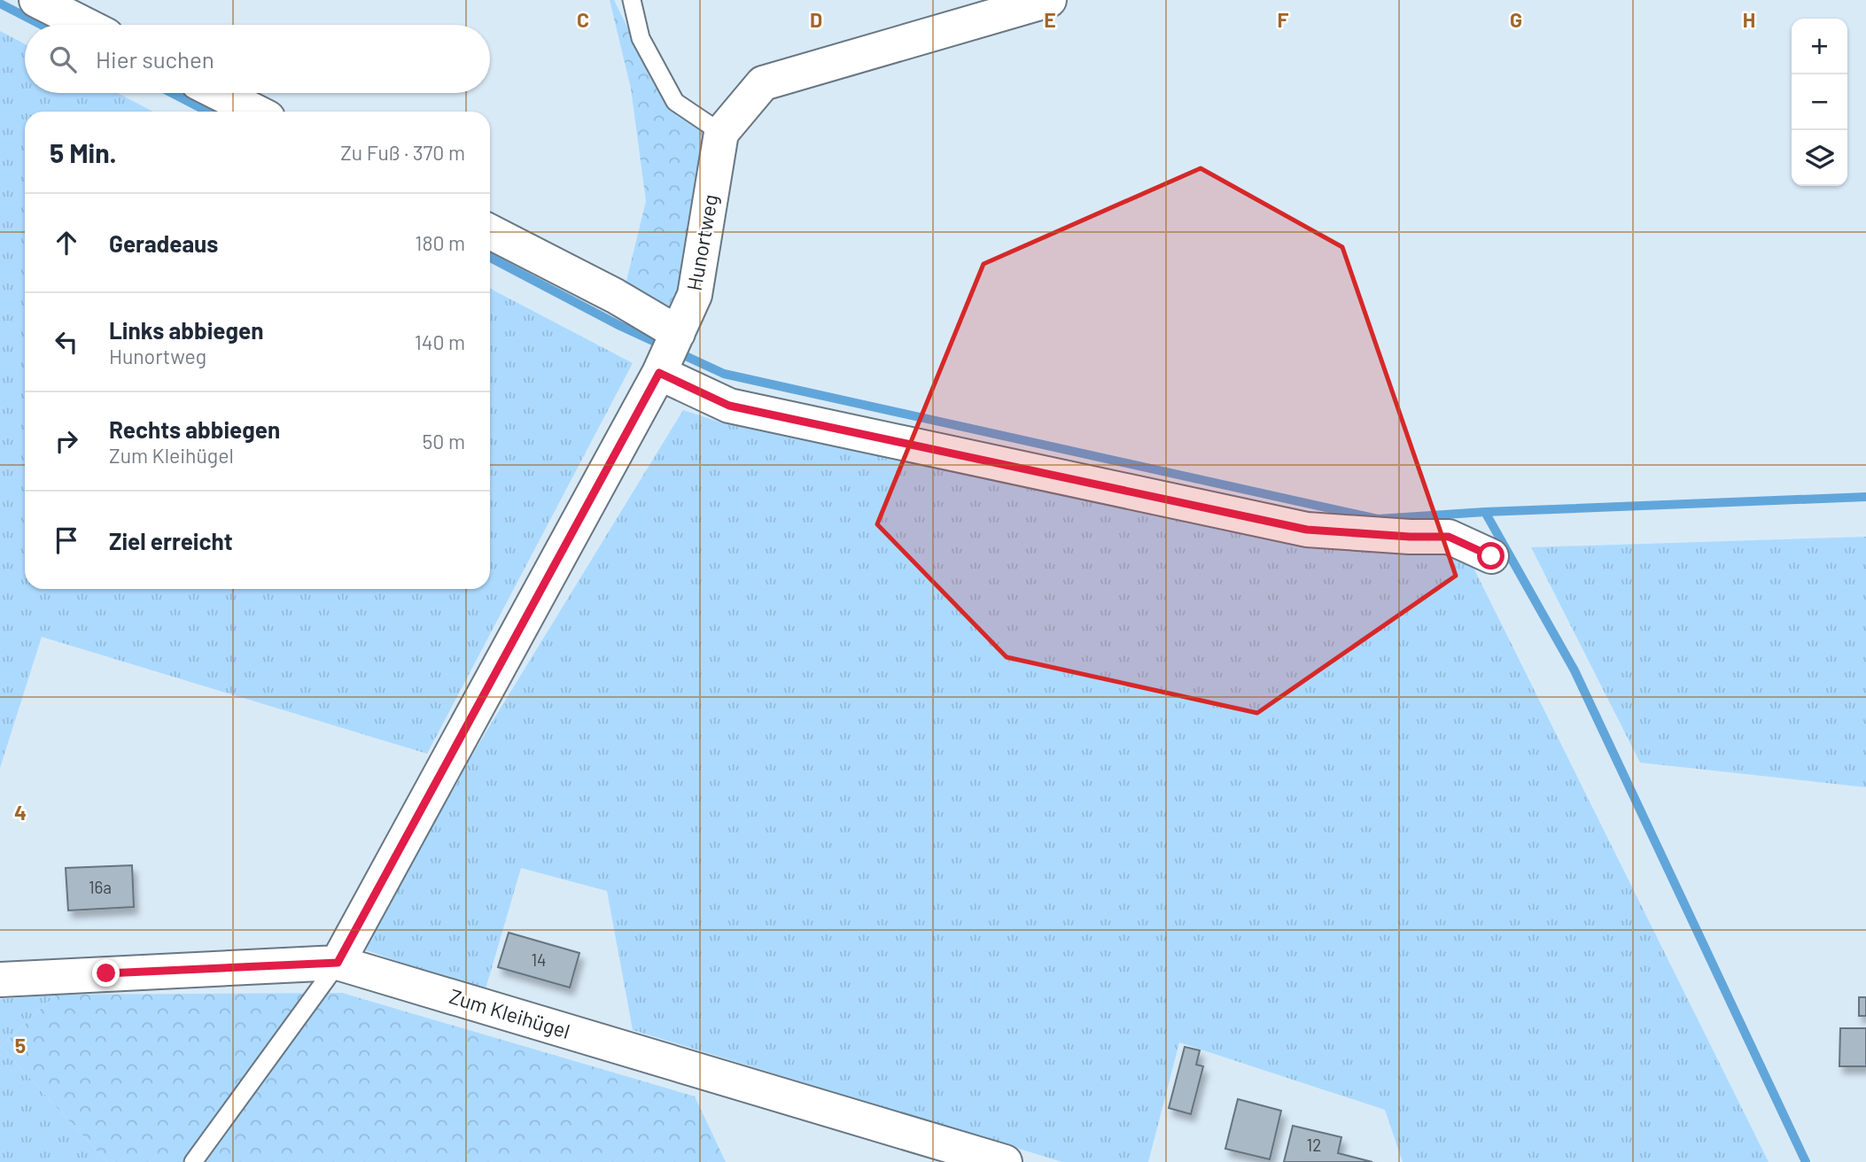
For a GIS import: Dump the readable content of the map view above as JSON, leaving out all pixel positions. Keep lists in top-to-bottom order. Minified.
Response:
{"streets":{"street":["Hunortweg","Zum Kleihügel"]},"crossings":[["Hunortweg","Zum Kleihügel"]],"house_numbers":["16a","14","12"],"page":{"map_buttons":["+","−"],"search":"Hier suchen","heading":["5 Min.","Zu Fuß · 370 m"],"list":[["Geradeaus","180 m"],["Links abbiegen","Hunortweg","140 m"],["Rechts abbiegen","Zum Kleihügel","50 m"],"Ziel erreicht"]},"grid":{"columns":["C","D","E","F","G","H"],"rows":["4","5"]}}
